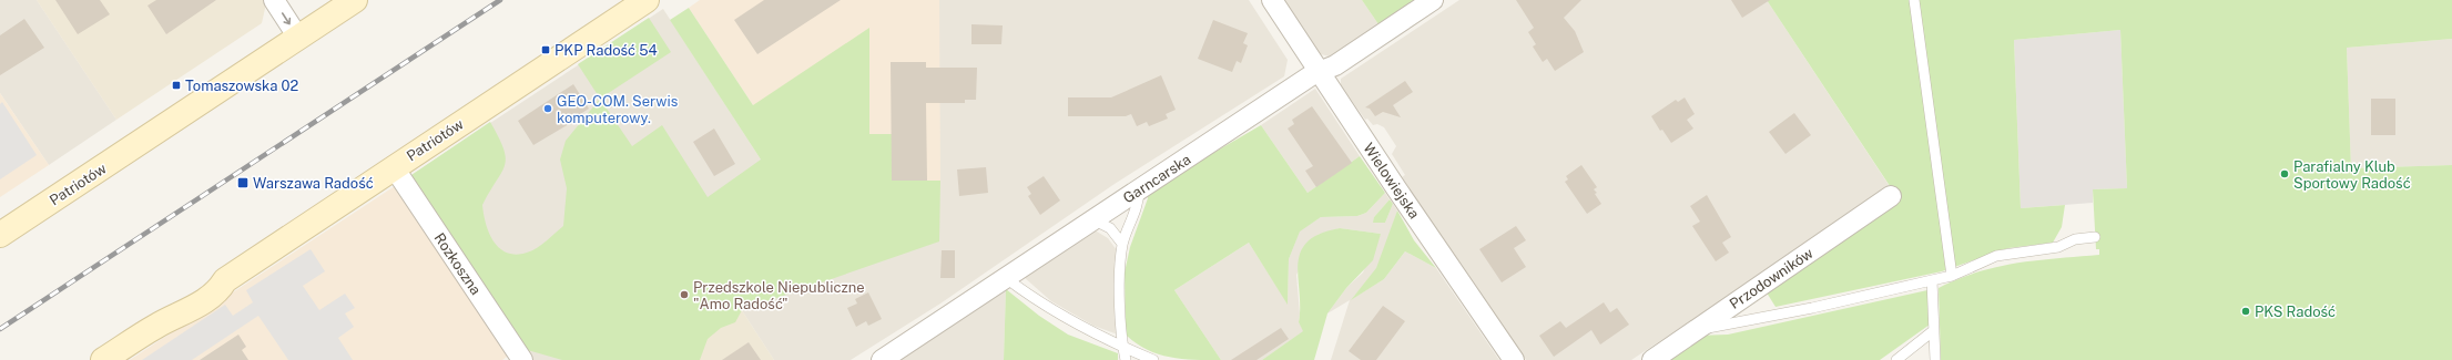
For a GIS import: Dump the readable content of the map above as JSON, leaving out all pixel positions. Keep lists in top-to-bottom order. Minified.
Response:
{"streets":{"main road":["Patriotów"],"street":["Garncarska","Wielowiejska","Rozkoszna","Przodowników"]},"crossings":[["Patriotów","Rozkoszna"],["Garncarska","Wielowiejska"]],"places":{"transit":["PKP Radość 54","Tomaszowska 02","Warszawa Radość"],"other":["GEO-COM. Serwis komputerowy.","Parafialny Klub Sportowy Radość","Przedszkole Niepubliczne \"Amo Radość\"","PKS Radość"]}}
